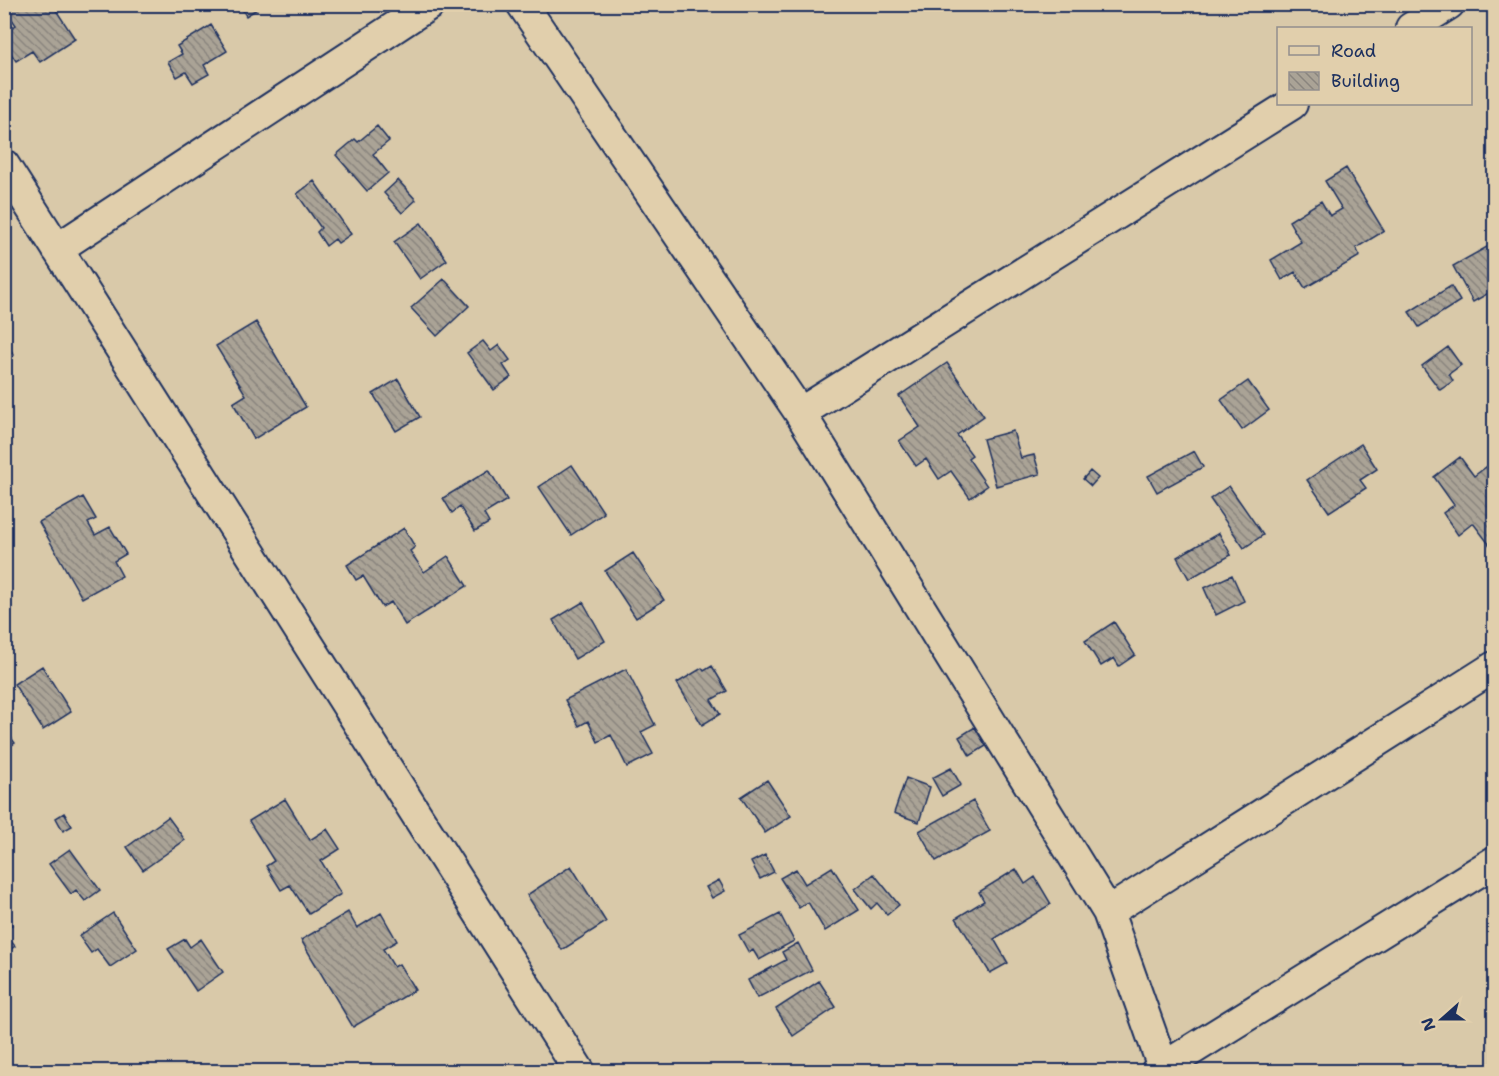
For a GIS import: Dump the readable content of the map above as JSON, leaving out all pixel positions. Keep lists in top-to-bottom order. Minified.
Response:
{"legend":["Road","Building"],"north":"left"}
